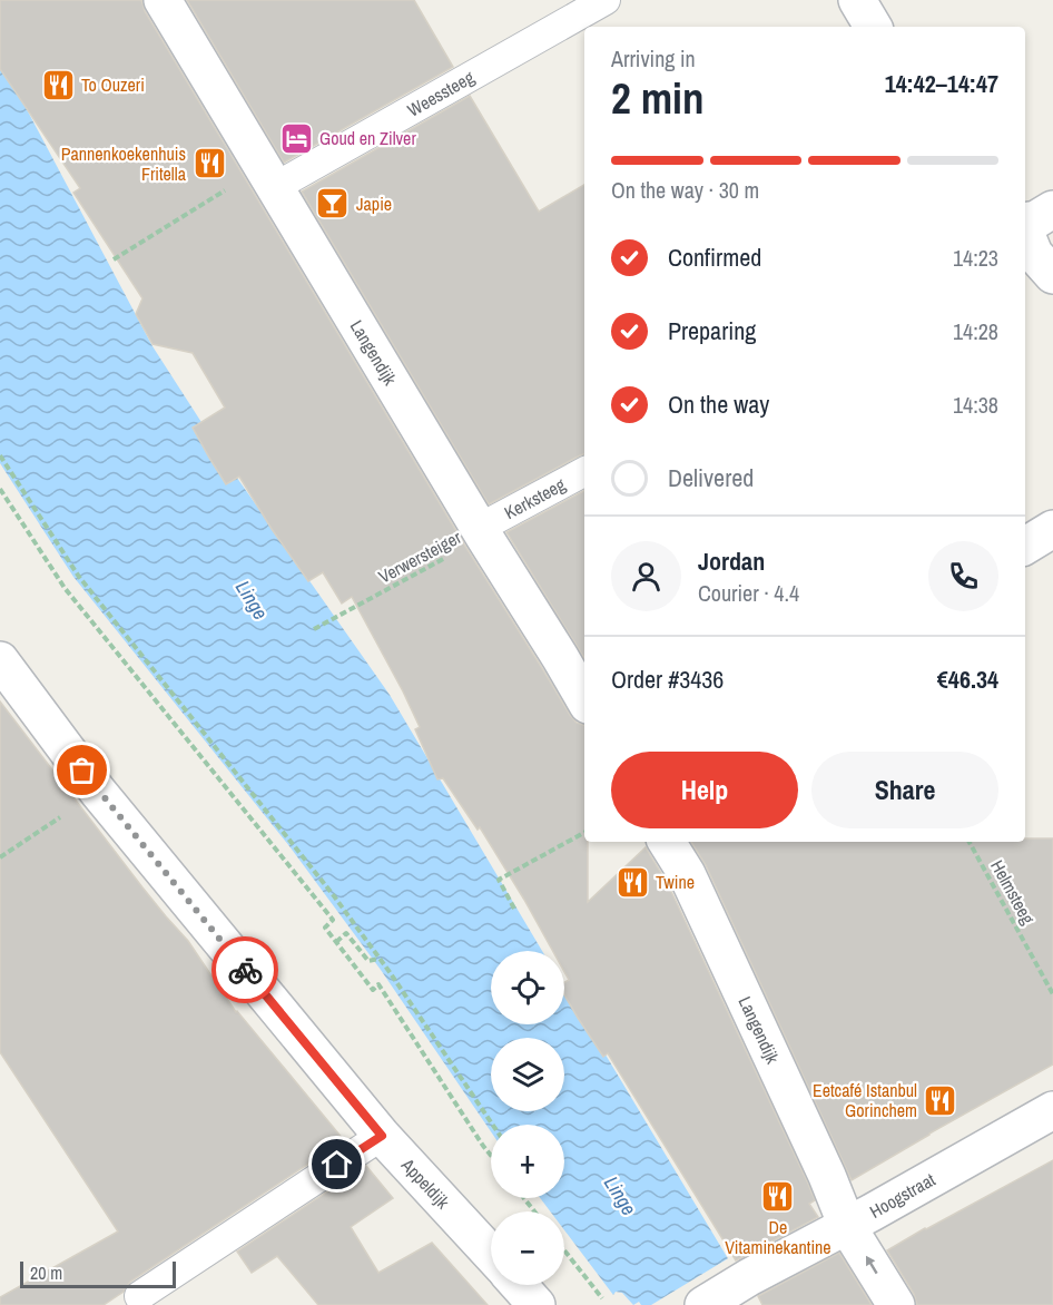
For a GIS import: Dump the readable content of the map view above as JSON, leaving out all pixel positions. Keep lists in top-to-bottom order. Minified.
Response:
{"streets":{"street":["Langendijk","Appeldijk","Hoogstraat"],"lane":["Weessteeg","Kerksteeg"],"path":["Verwersteiger","Helmsteeg"]},"crossings":[["Weessteeg","Langendijk"],["Langendijk","Kerksteeg"],["Langendijk","Verwersteiger"],["Langendijk","Hoogstraat"],["Kerksteeg","Verwersteiger"]],"water":["Linge"],"places":{"restaurant":["To Ouzeri","Pannenkoekenhuis Fritella","Twine","Eetcafé Istanbul Gorinchem","De Vitaminekantine"],"hotel":["Goud en Zilver"],"bar":["Japie"]},"scale_bar":"20 m","page":{"heading":["2 min","Arriving in","14:42–14:47"],"panel":["Jordan","Courier · 4.4","Order #3436","€46.34"],"bar":"On the way · 30 m","list":[["Confirmed","14:23"],["Preparing","14:28"],["On the way","14:38"],"Delivered"],"buttons":["Help","Share"],"map_buttons":["+","−"],"scale":"20 m"}}
